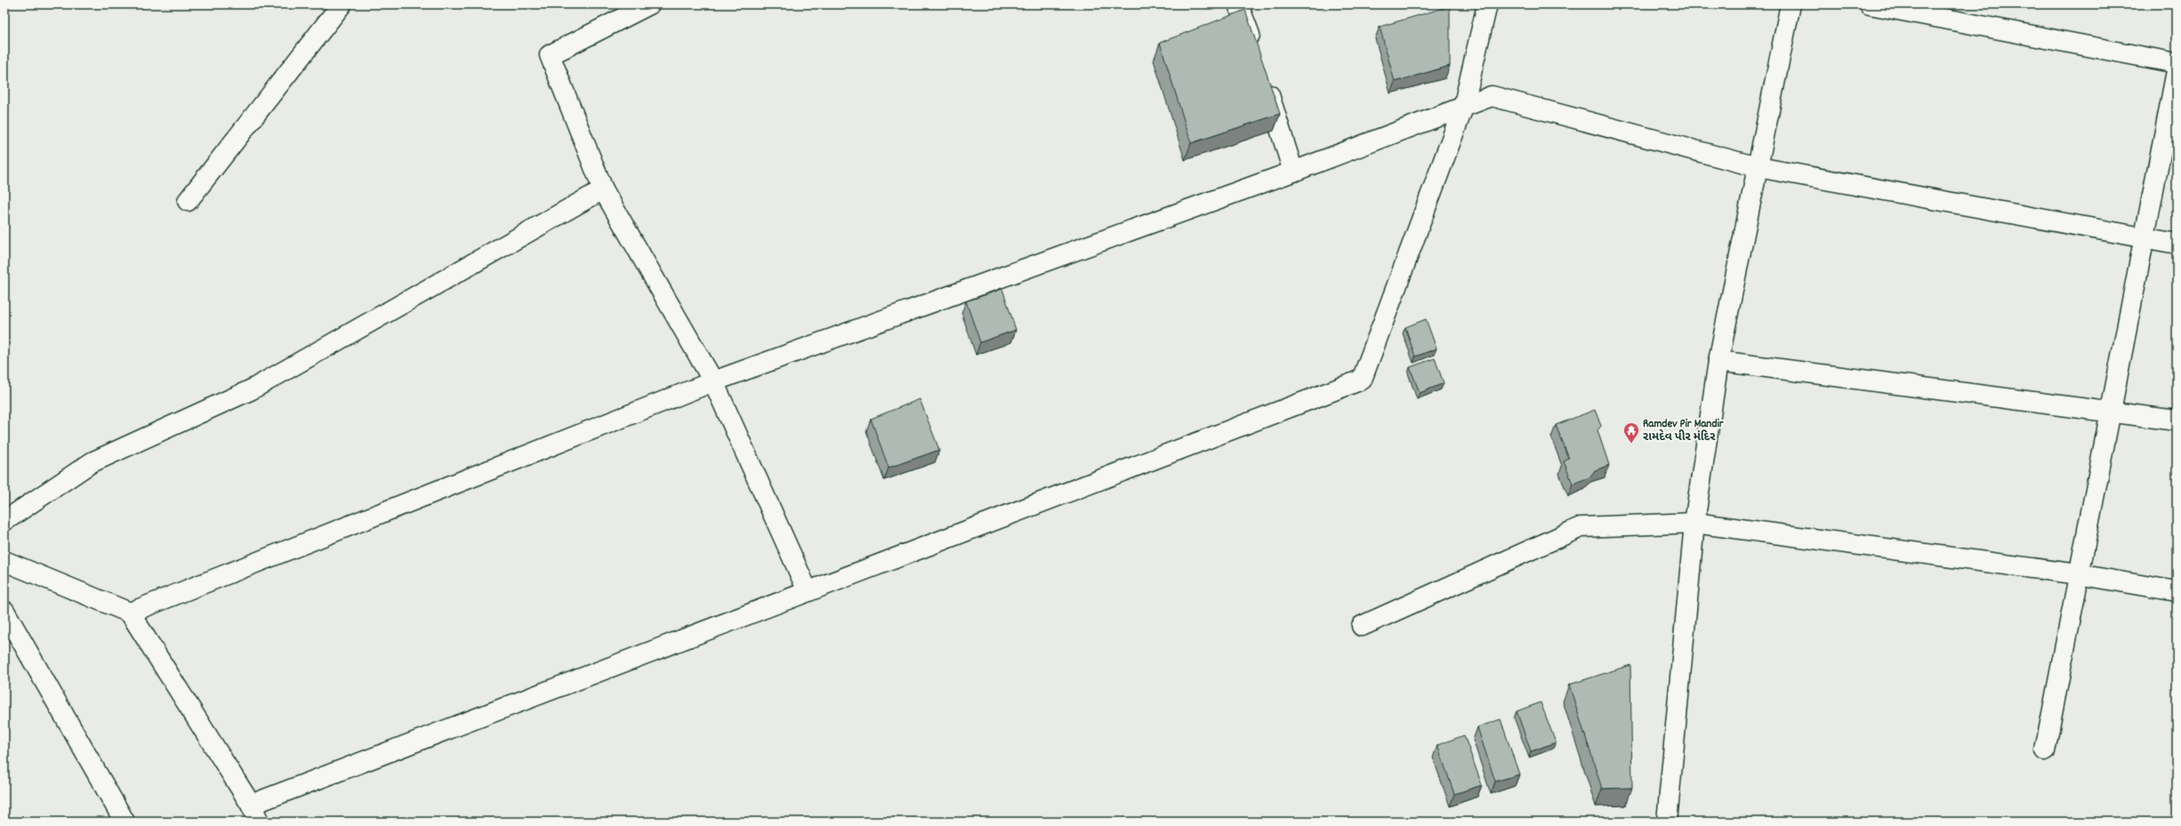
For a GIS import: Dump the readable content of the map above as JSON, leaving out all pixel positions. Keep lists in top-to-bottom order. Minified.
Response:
{"places":{"temple":["Ramdev Pir Mandir રામદેવ પીર મંદિર"]}}
